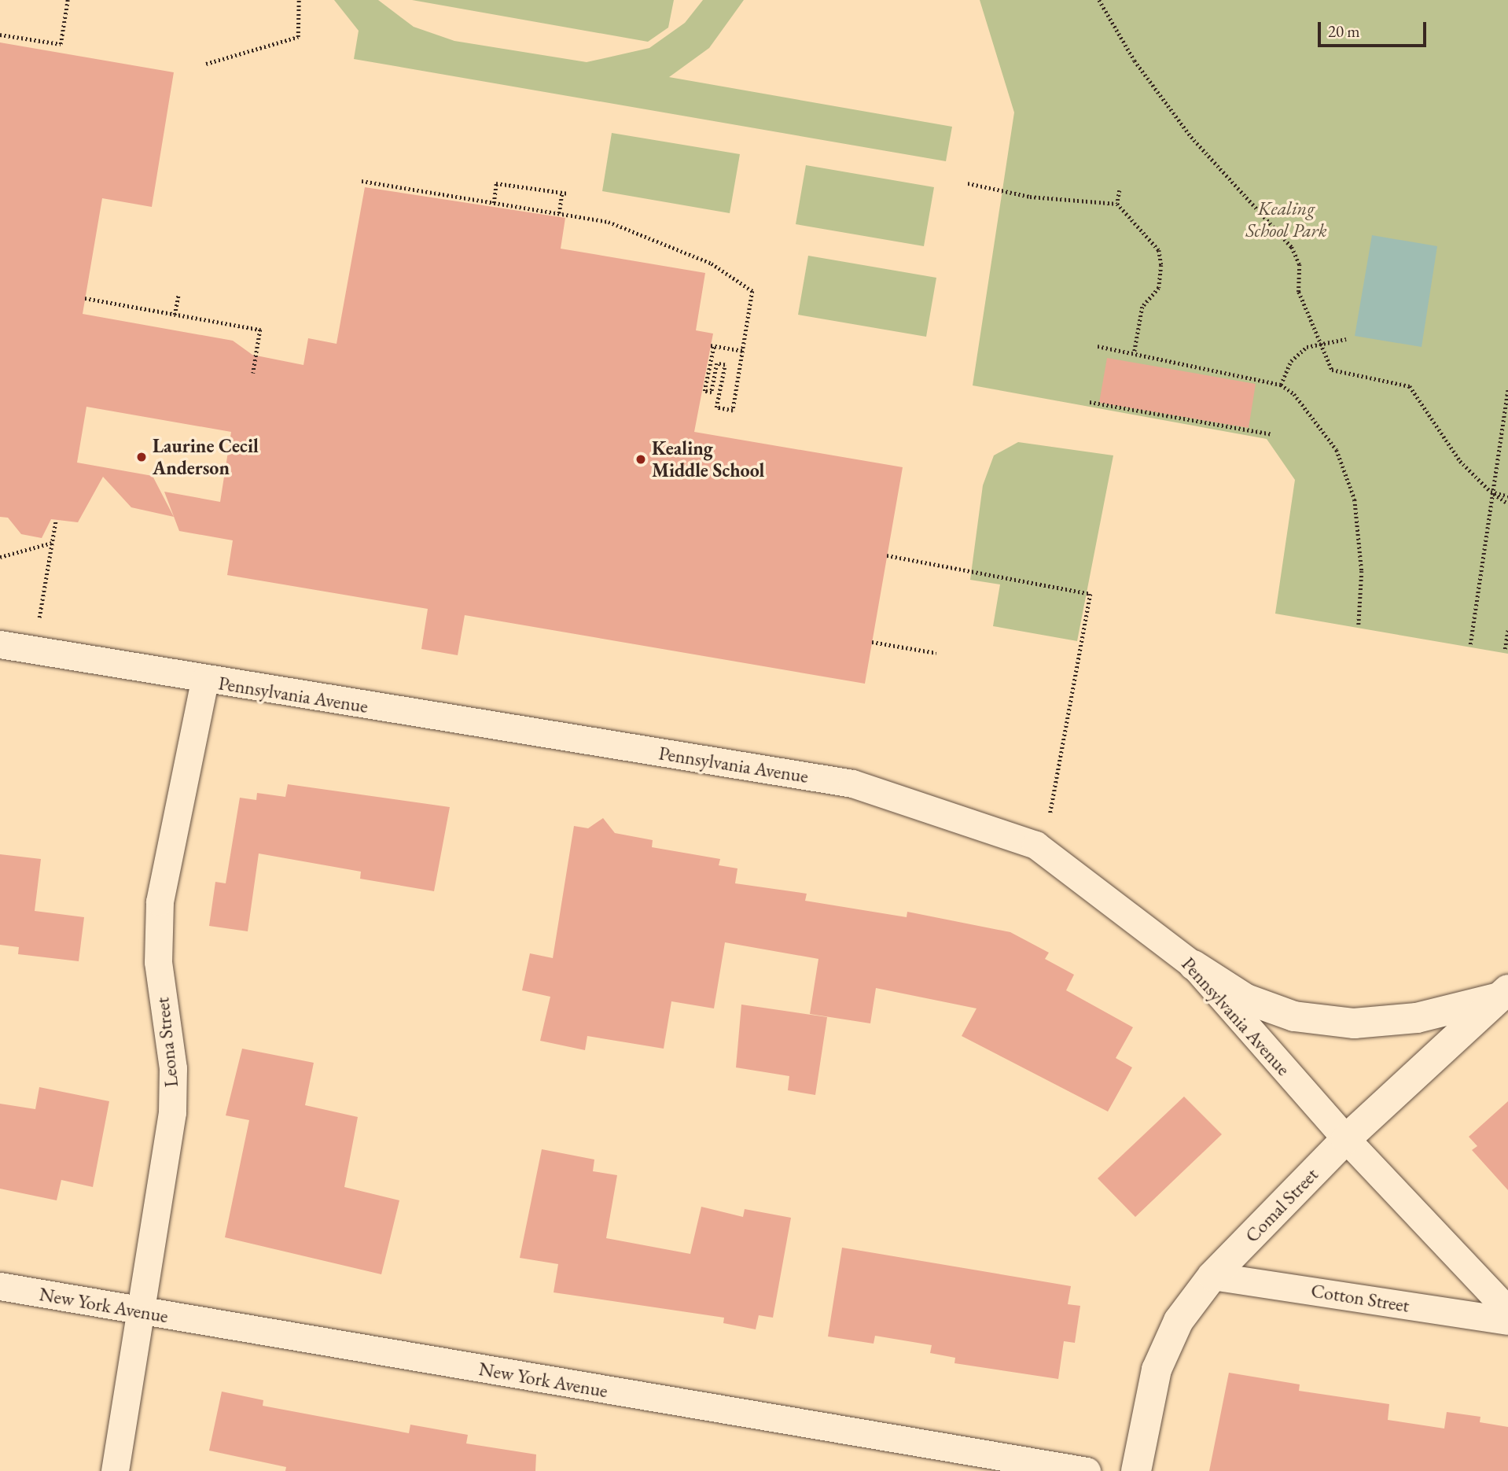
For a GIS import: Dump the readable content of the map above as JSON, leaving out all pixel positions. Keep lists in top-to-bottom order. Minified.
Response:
{"streets":{"street":["Pennsylvania Avenue","Leona Street","Comal Street","Cotton Street","New York Avenue"]},"crossings":[["Pennsylvania Avenue","Leona Street"],["Pennsylvania Avenue","Comal Street"],["Leona Street","New York Avenue"],["Comal Street","Cotton Street"]],"parks":["Kealing School Park"],"places":["Laurine Cecil Anderson","Kealing Middle School"],"scale_bar":"20 m"}
